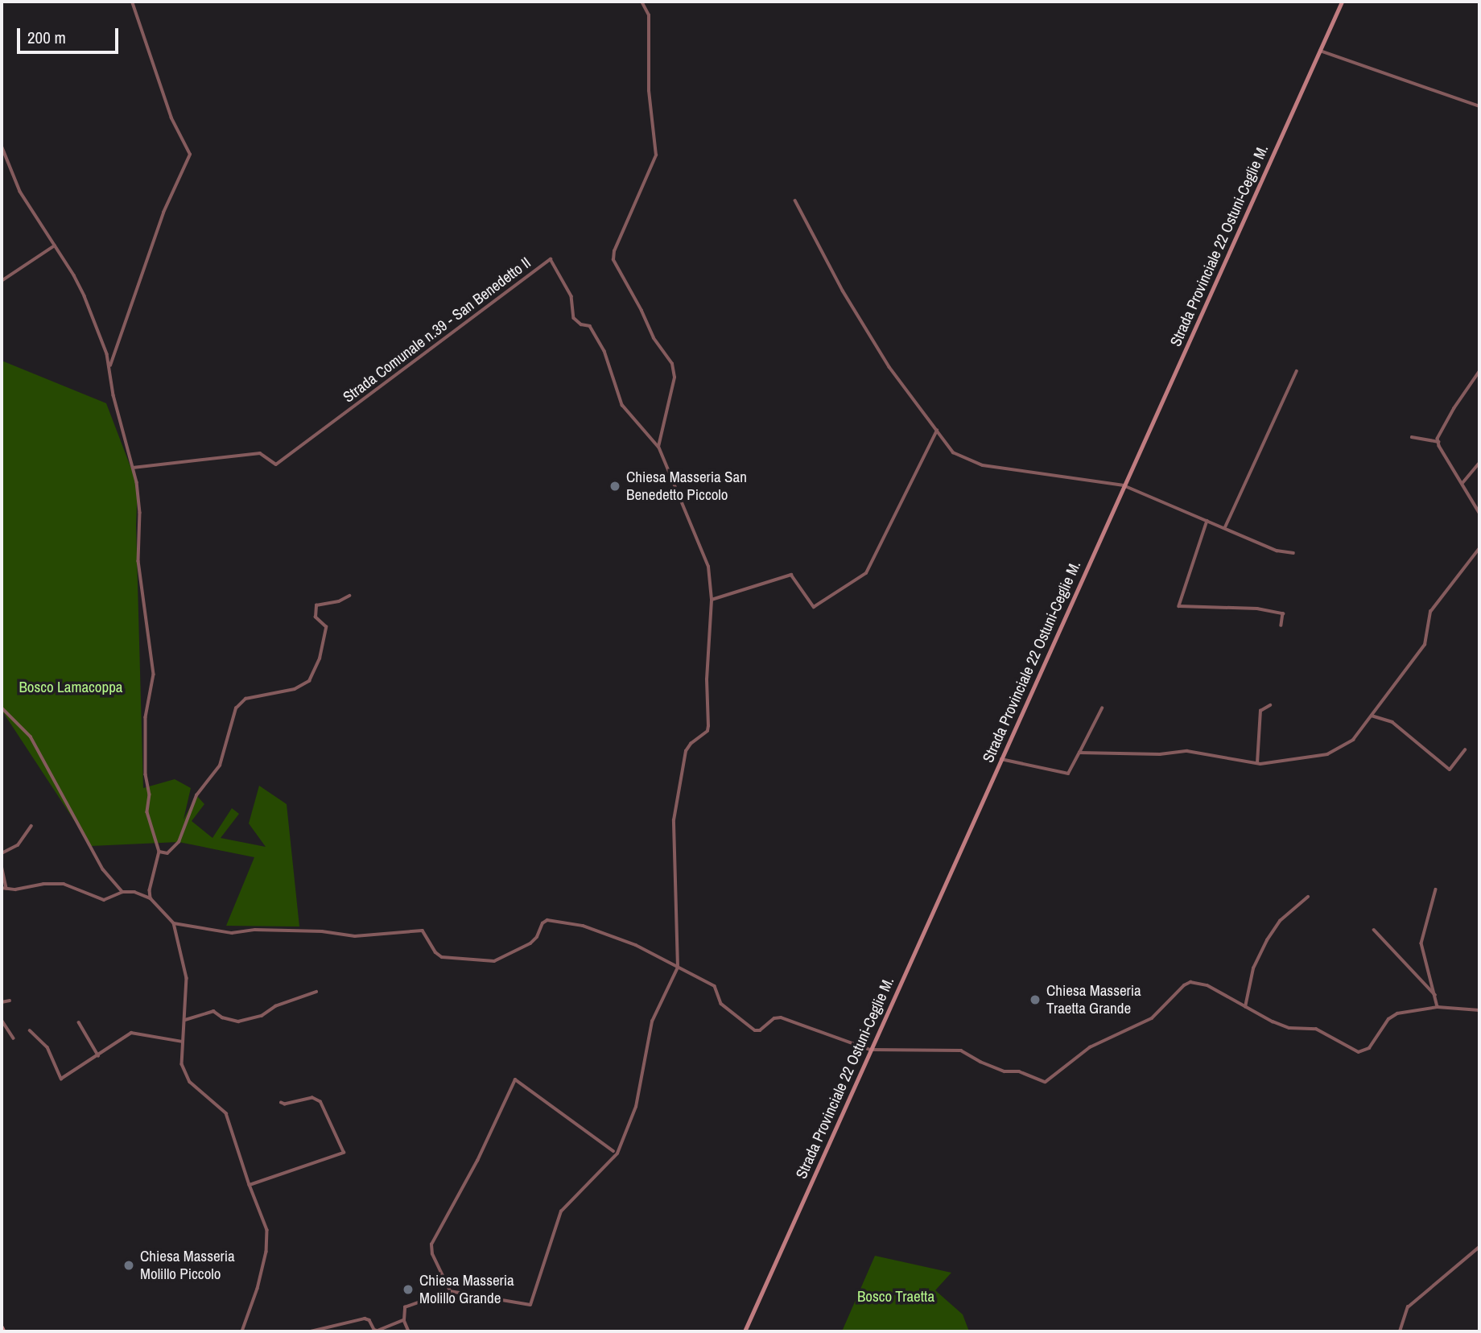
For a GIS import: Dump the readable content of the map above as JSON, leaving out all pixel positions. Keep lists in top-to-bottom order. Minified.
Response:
{"streets":{"main road":["Strada Provinciale 22 Ostuni-Ceglie M."],"street":["Strada Comunale n.39 - San Benedetto II"]},"parks":["Bosco Lamacoppa","Bosco Traetta"],"places":["Chiesa Masseria San Benedetto Piccolo","Chiesa Masseria Traetta Grande","Chiesa Masseria Molillo Piccolo","Chiesa Masseria Molillo Grande"],"scale_bar":"200 m"}
